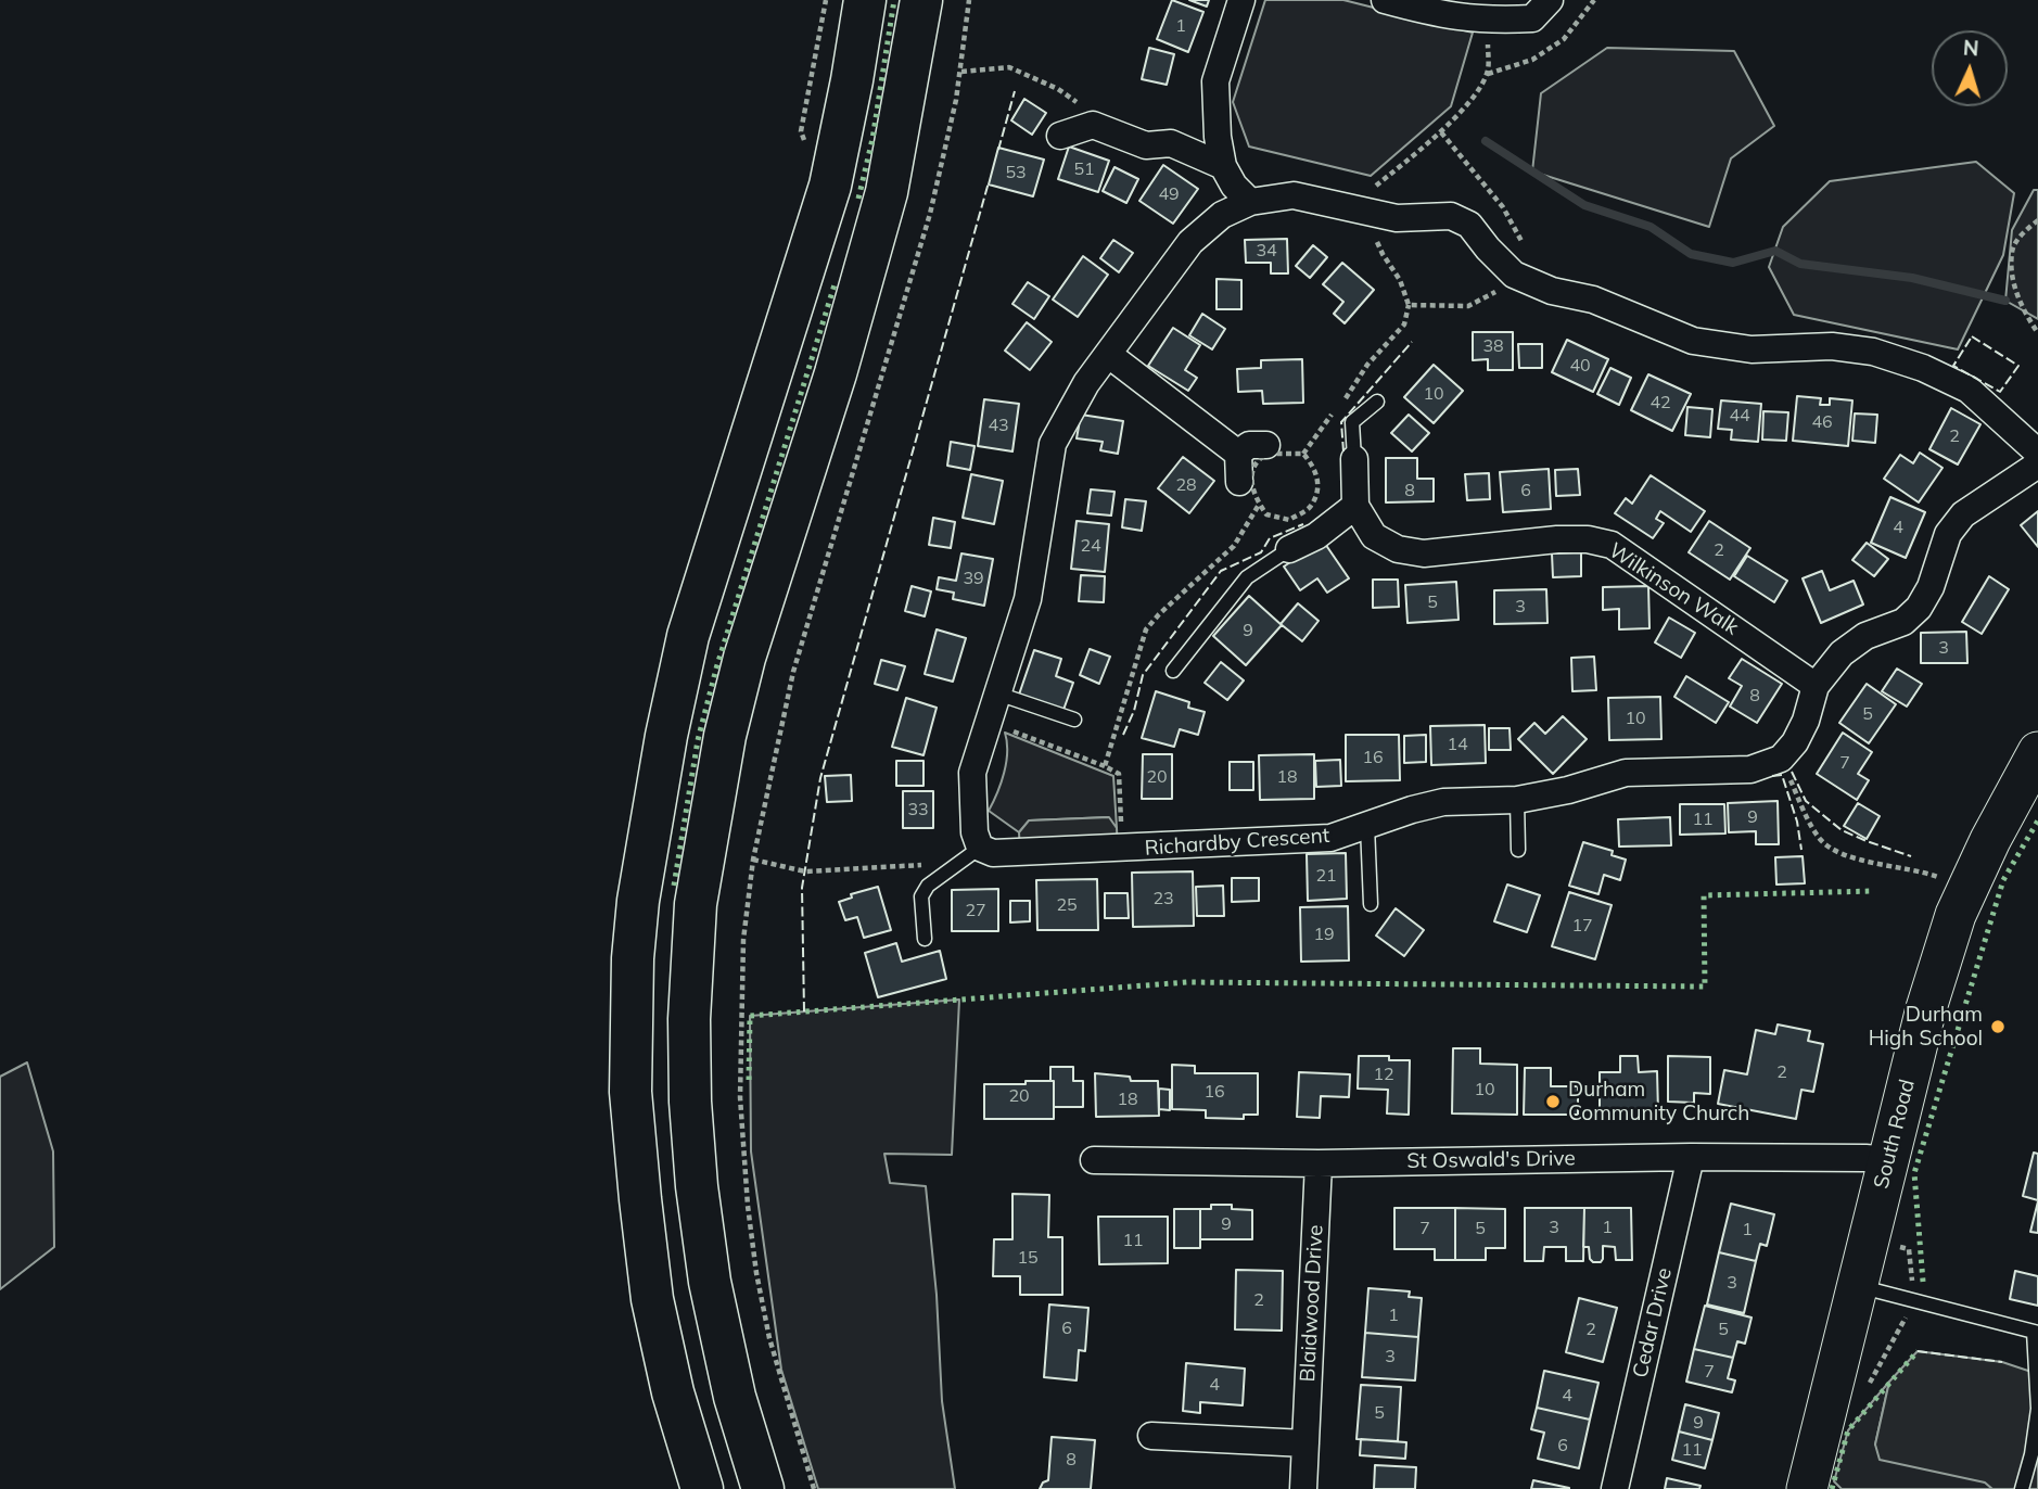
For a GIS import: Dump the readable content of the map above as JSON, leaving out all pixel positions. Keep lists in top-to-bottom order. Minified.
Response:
{"streets":{"main road":["South Road"],"street":["Wilkinson Walk","Richardby Crescent","St Oswald's Drive","Blaidwood Drive","Cedar Drive"]},"crossings":[["South Road","St Oswald's Drive"],["St Oswald's Drive","Blaidwood Drive"],["St Oswald's Drive","Cedar Drive"]],"places":["Durham High School","Durham Community Church"],"house_numbers":["1","51","53","49","34","38","40","10","42","44","46","43","2","28","8","6","4","24","2","39","5","3","9","3","8","5","10","14","16","7","20","18","33","9","11","21","23","25","27","17","19","2","12","10","16","20","18","9","3","1","7","5","1","11","15","3","2","1","6","2","5","3","7","4","4","5","9","6","11","8"],"north":"top"}
